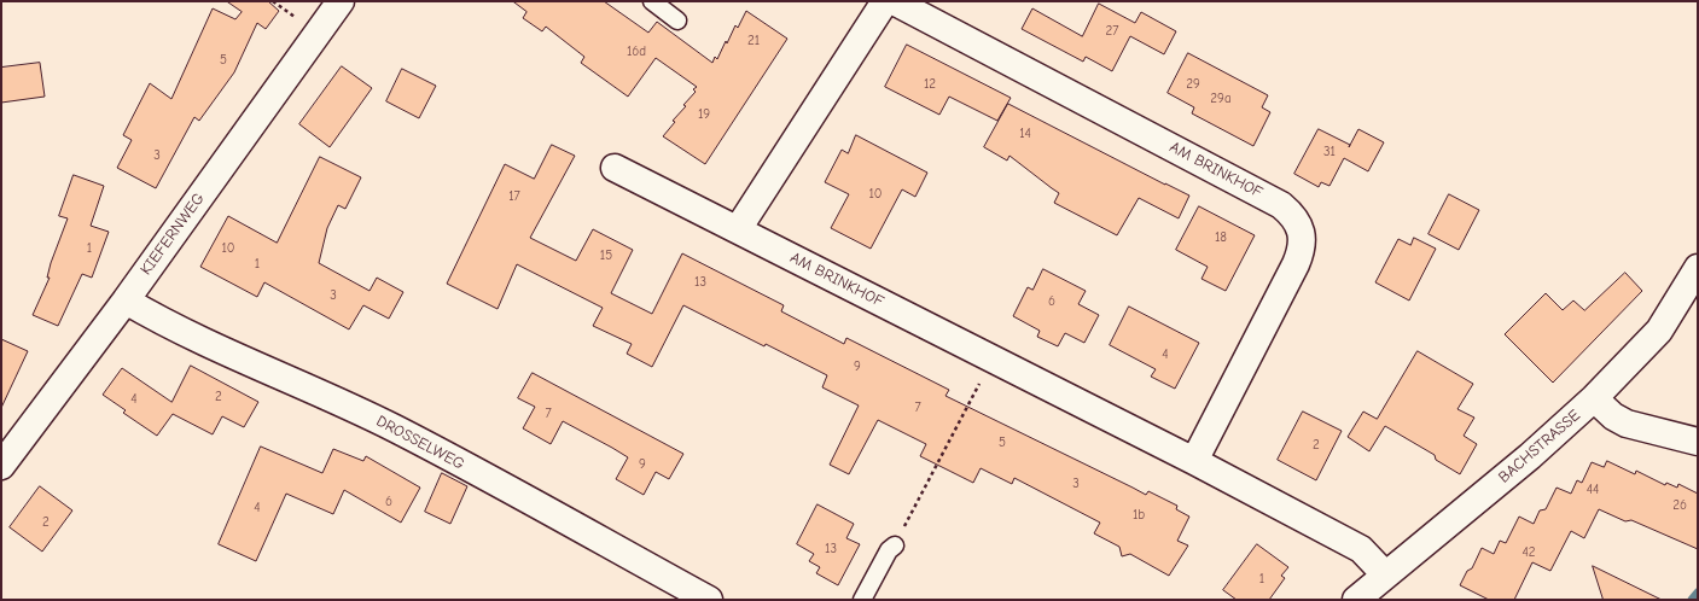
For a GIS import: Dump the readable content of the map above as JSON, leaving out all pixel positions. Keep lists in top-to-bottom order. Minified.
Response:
{"streets":{"street":["AM BRINKHOF","KIEFERNWEG","DROSSELWEG","BACHSTRASSE"]},"crossings":[["AM BRINKHOF","BACHSTRASSE"],["KIEFERNWEG","DROSSELWEG"]],"house_numbers":["27","21","16d","5","12","29","29a","19","14","31","3","10","17","18","1","10","15","1","13","3","6","4","9","2","4","7","7","5","2","9","3","44","6","26","4","1b","2","13","42","1"]}
